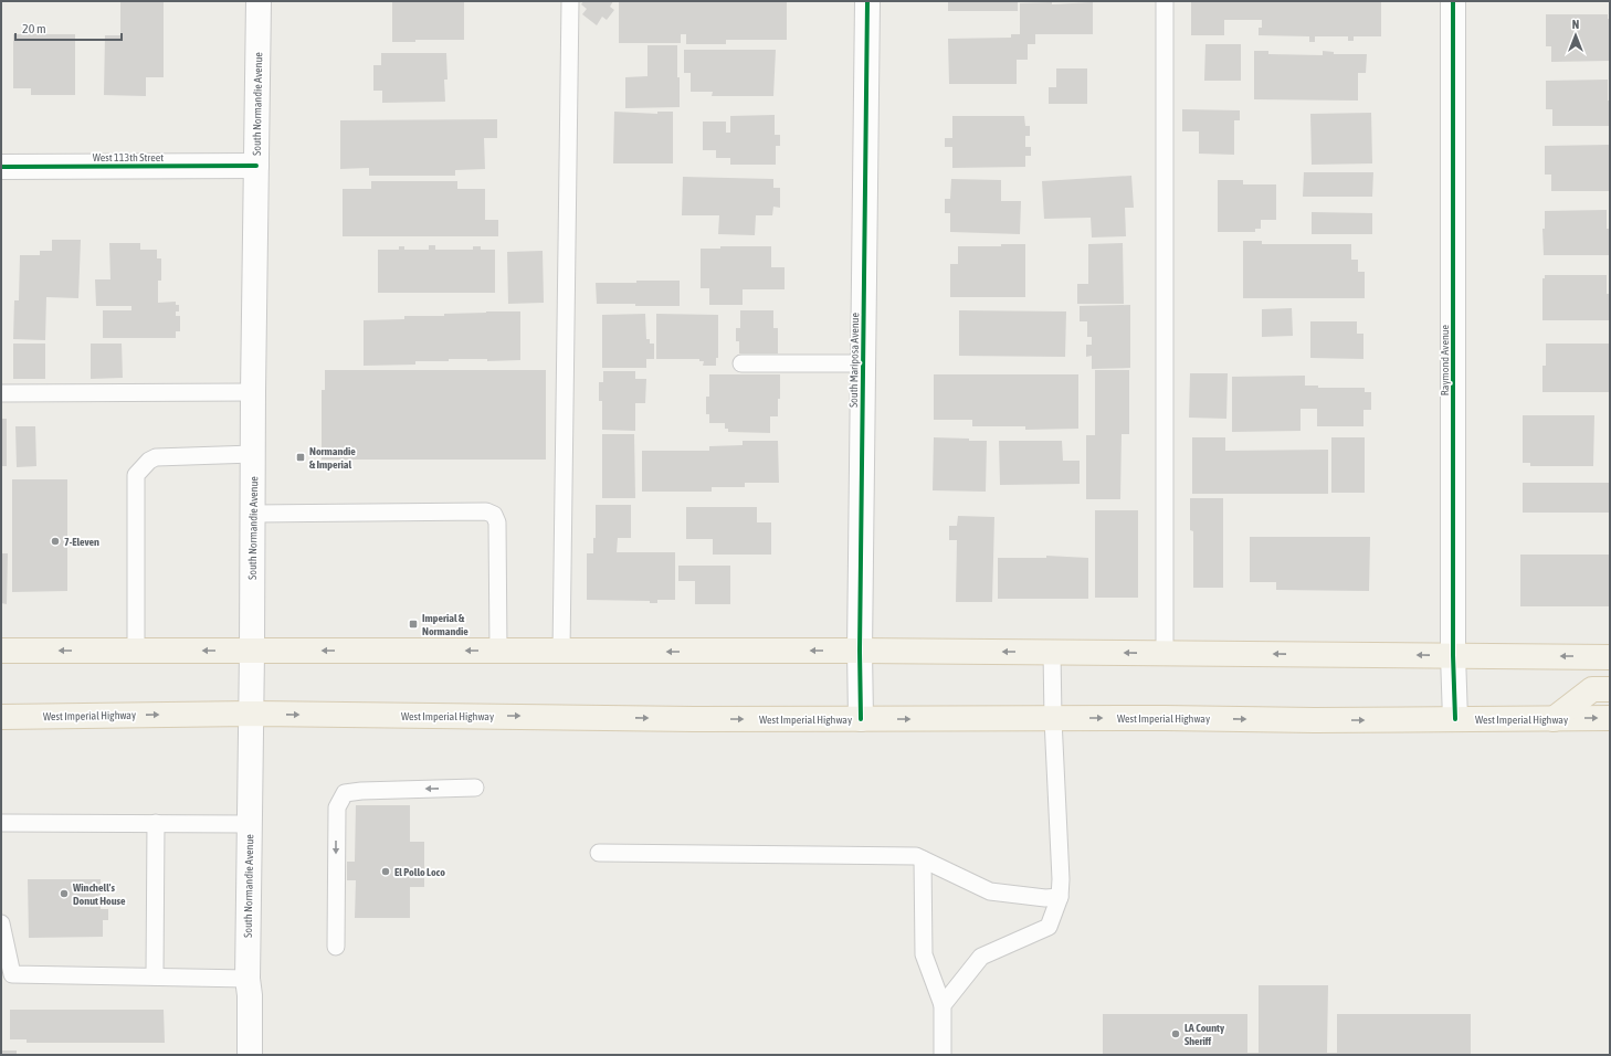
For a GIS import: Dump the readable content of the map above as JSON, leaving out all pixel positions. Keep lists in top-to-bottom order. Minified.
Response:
{"streets":{"main road":["West Imperial Highway"],"street":["South Normandie Avenue","West 113th Street","South Mariposa Avenue","Raymond Avenue"]},"crossings":[["South Normandie Avenue","West 113th Street"],["South Normandie Avenue","West Imperial Highway"],["South Mariposa Avenue","West Imperial Highway"],["Raymond Avenue","West Imperial Highway"]],"places":{"transit":["Normandie & Imperial","Imperial & Normandie"],"other":["7-Eleven","El Pollo Loco","Winchell's Donut House","LA County Sheriff"]},"scale_bar":"20 m","north":"top"}
